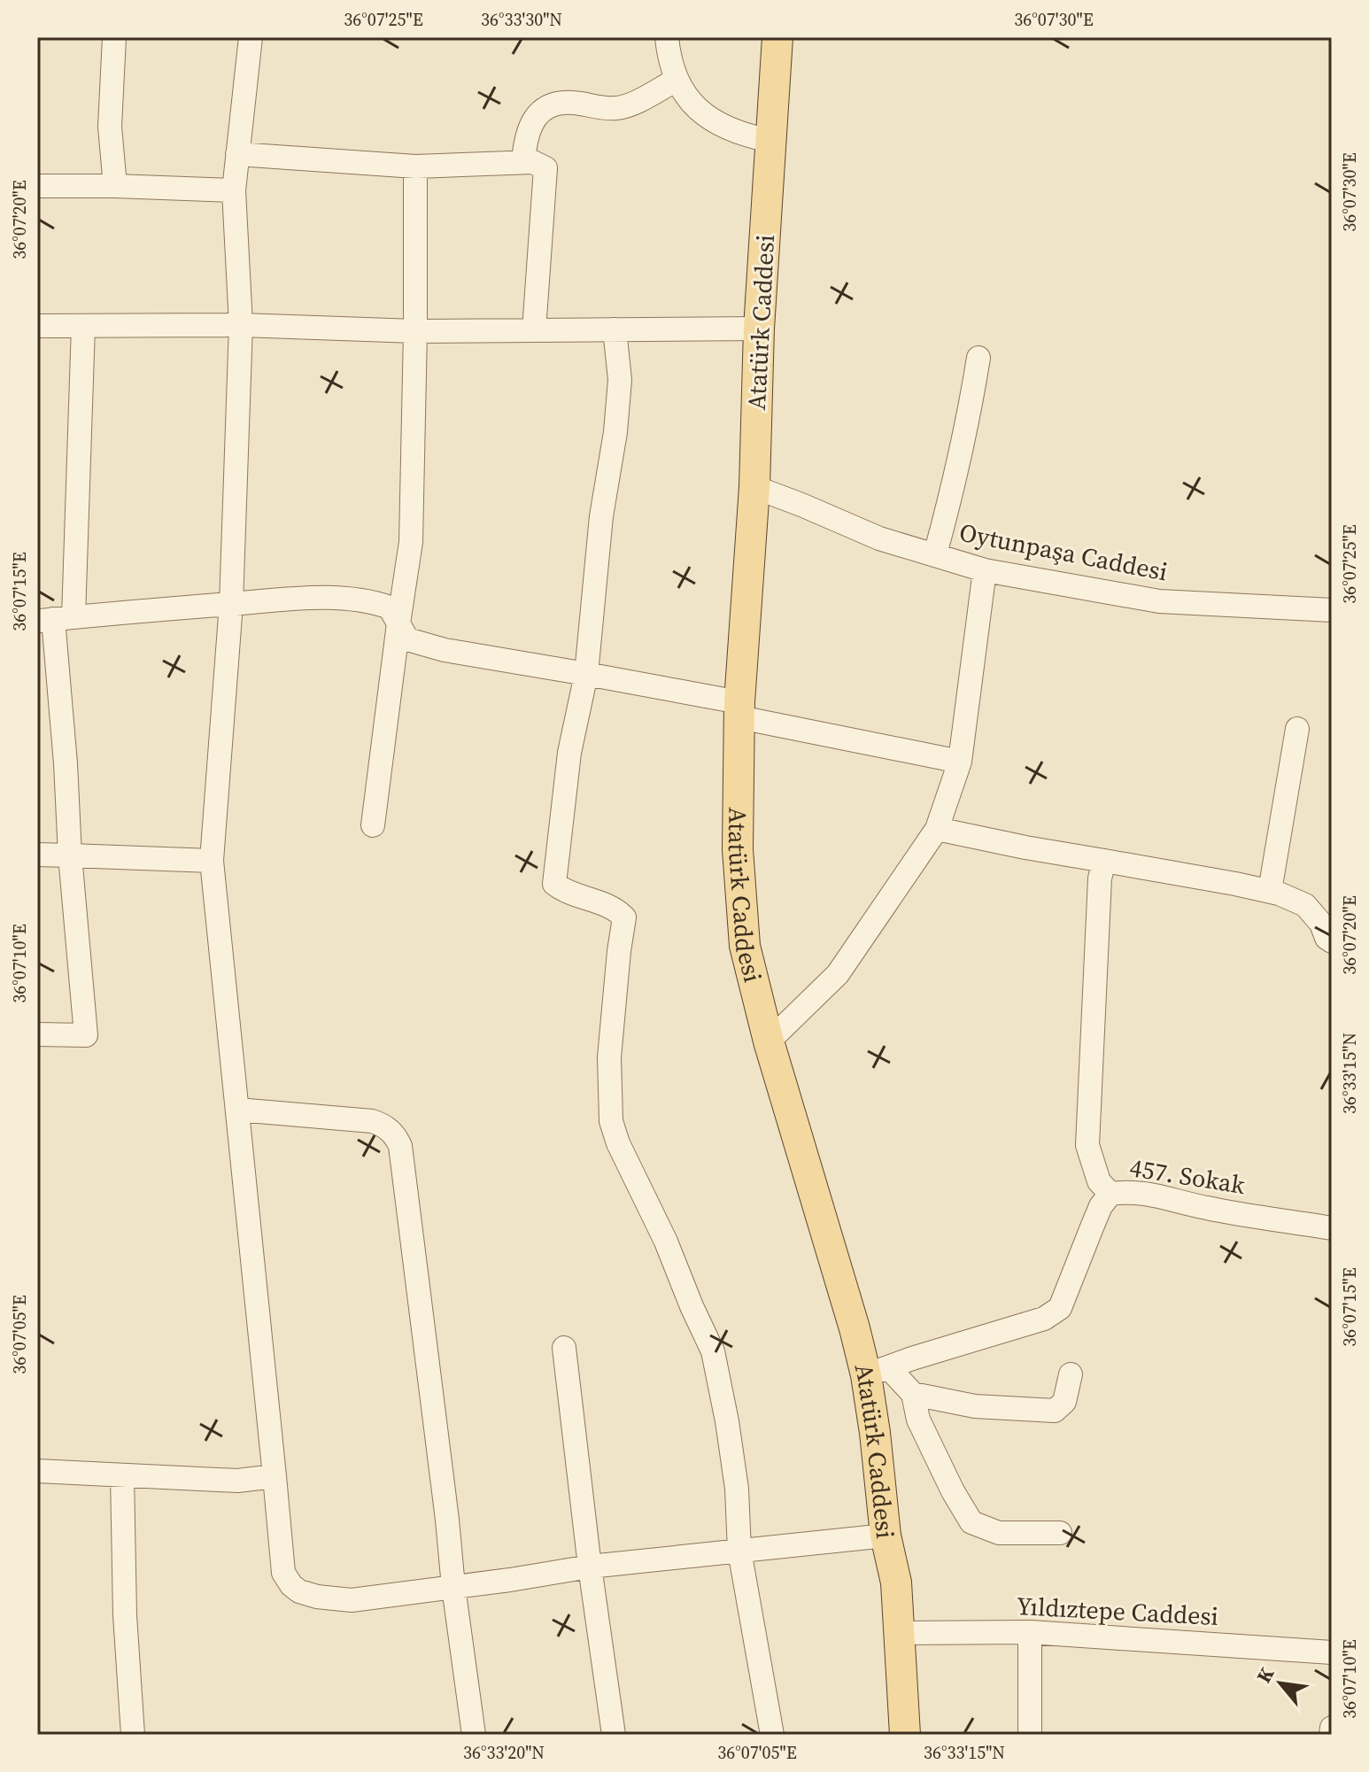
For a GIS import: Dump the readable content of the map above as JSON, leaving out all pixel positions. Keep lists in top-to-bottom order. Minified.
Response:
{"streets":{"main road":["Atatürk Caddesi"],"street":["Oytunpaşa Caddesi","457. Sokak","Yıldıztepe Caddesi"]},"crossings":[["Atatürk Caddesi","Oytunpaşa Caddesi"],["Atatürk Caddesi","457. Sokak"],["Atatürk Caddesi","Yıldıztepe Caddesi"]],"north":"top left","coordinates":["36°07'25\"E","36°33'30\"N","36°07'30\"E","36°07'20\"E","36°07'15\"E","36°07'10\"E","36°33'15\"N","36°07'05\"E","36°33'20\"N"]}
